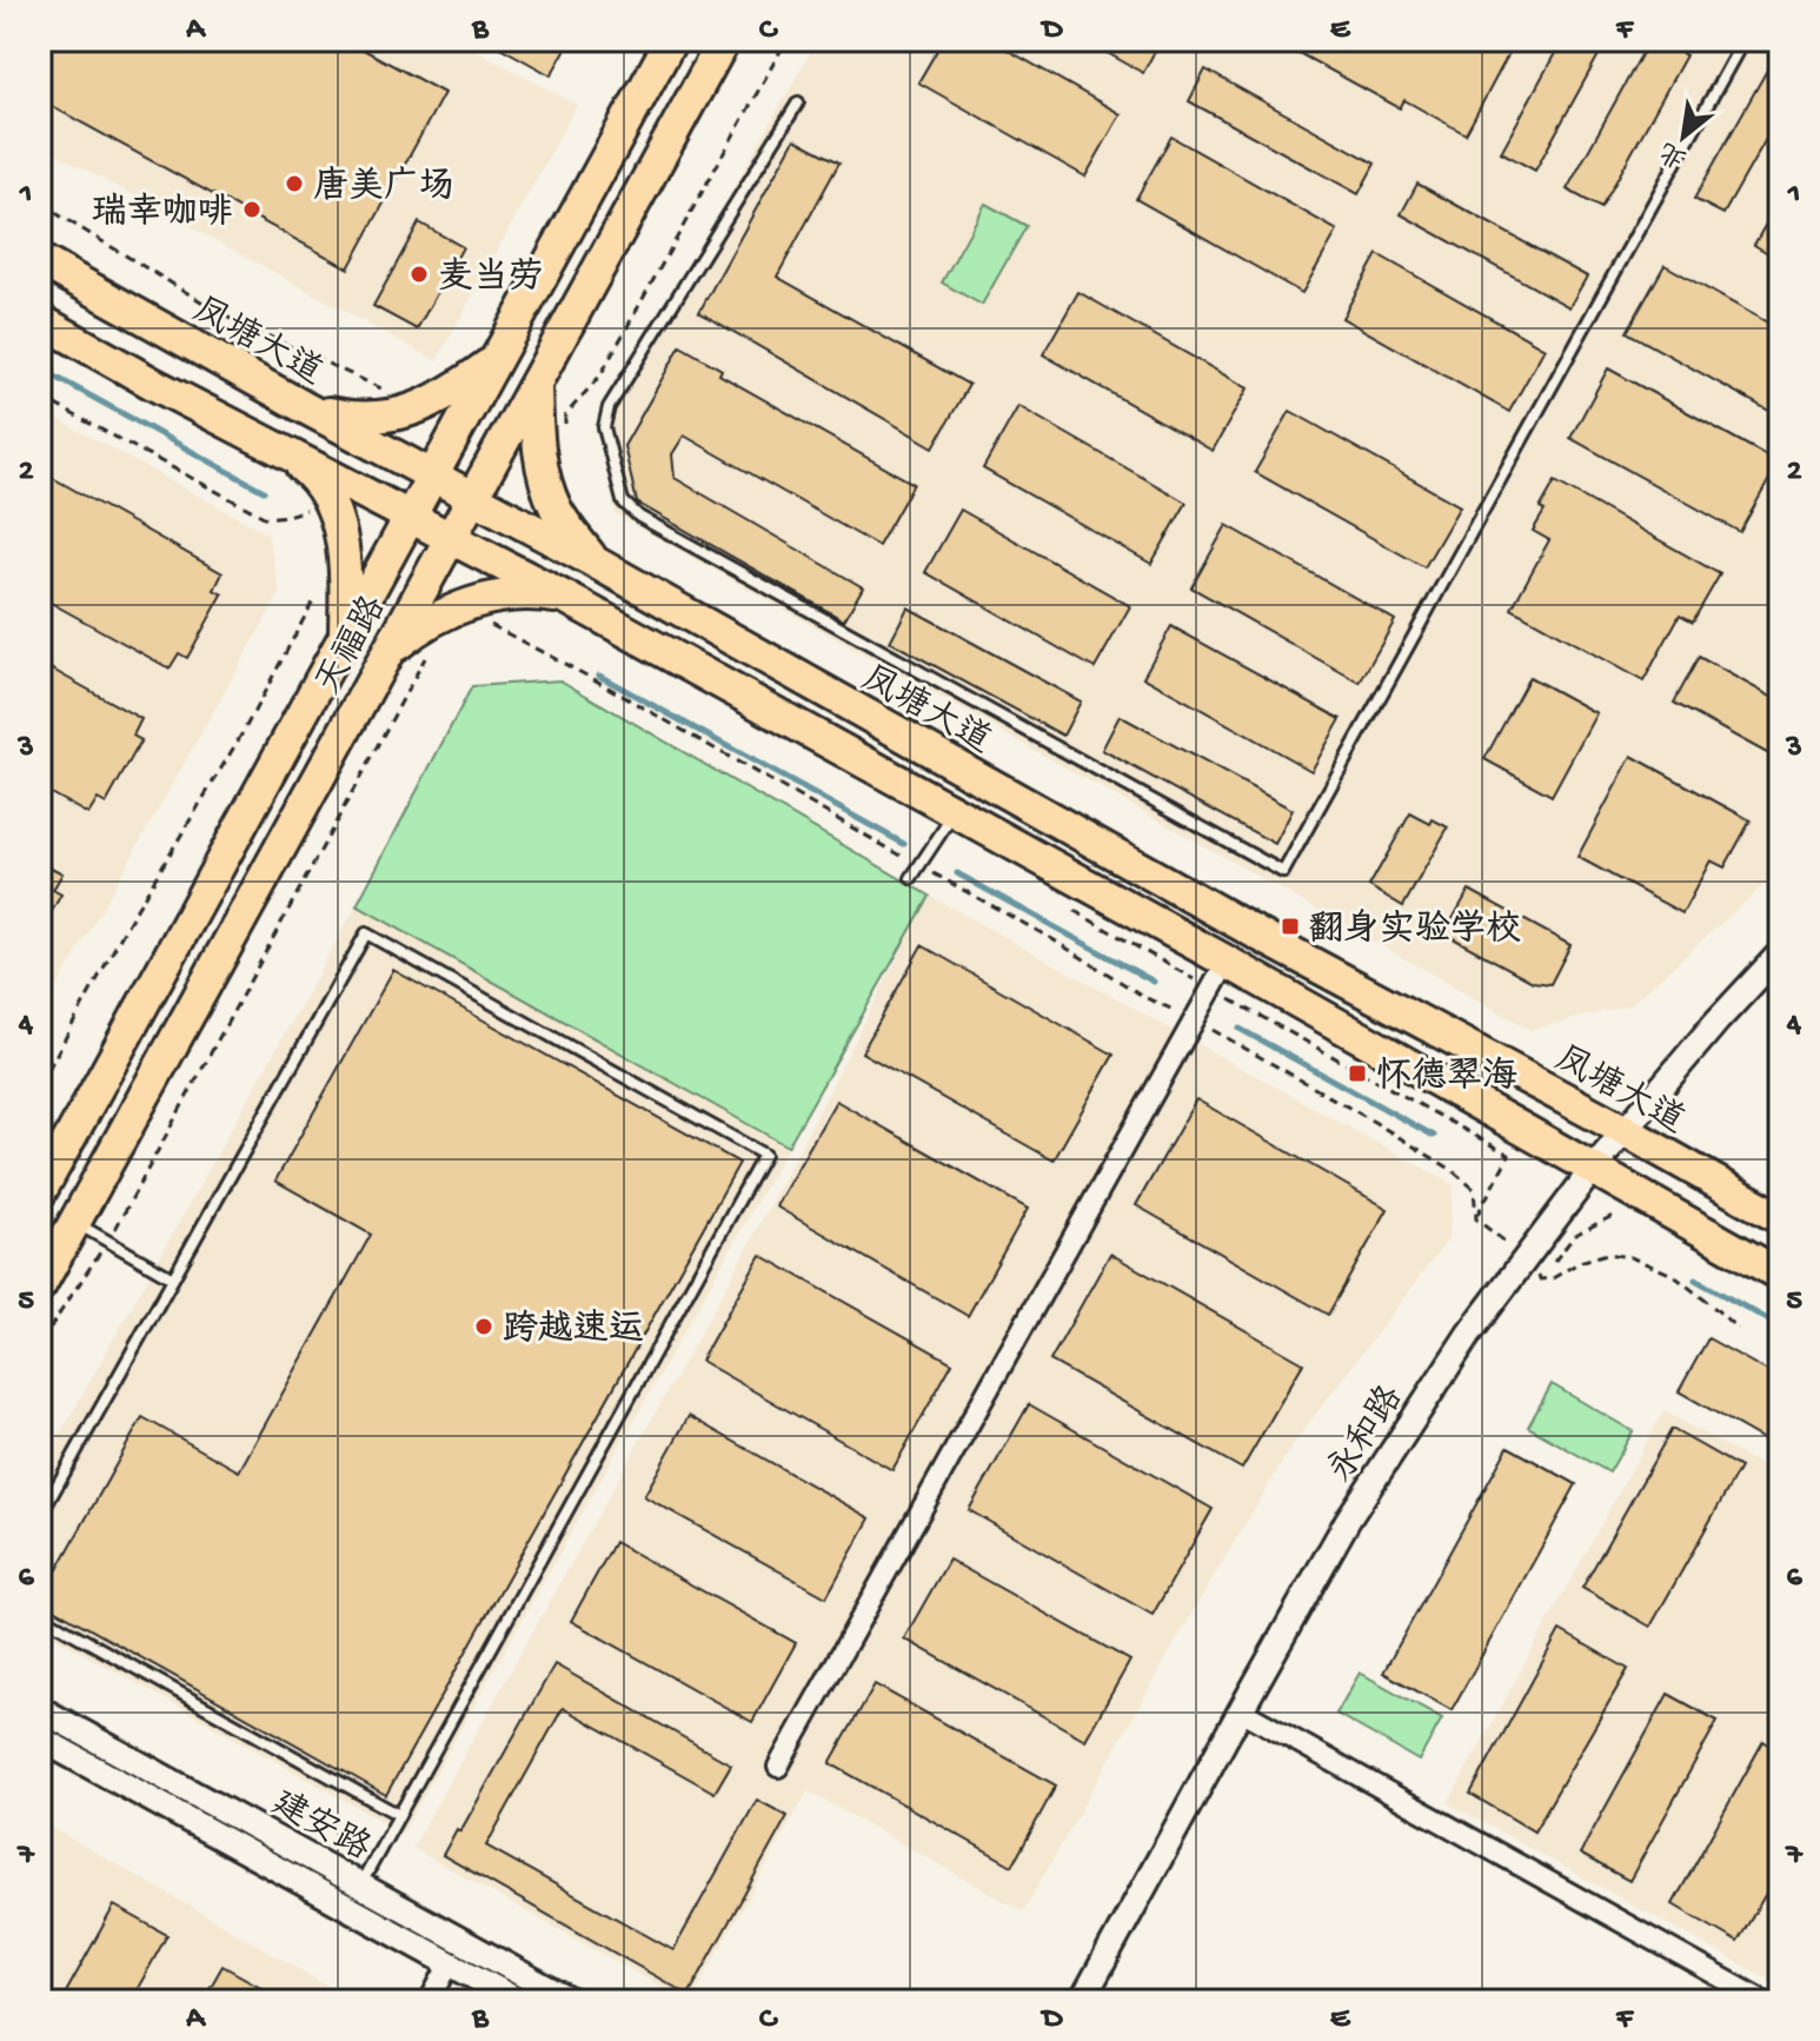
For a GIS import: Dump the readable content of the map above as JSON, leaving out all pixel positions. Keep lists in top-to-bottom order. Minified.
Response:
{"streets":{"main road":["凤塘大道","天福路"],"street":["永和路","建安路"]},"crossings":[["凤塘大道","天福路"],["凤塘大道","永和路"]],"places":{"other":["唐美广场","瑞幸咖啡","麦当劳","跨越速运"],"transit":["翻身实验学校","怀德翠海"]},"north":"bottom left","grid":{"columns":["A","B","C","D","E","F"],"rows":["1","2","3","4","5","6","7"]}}
